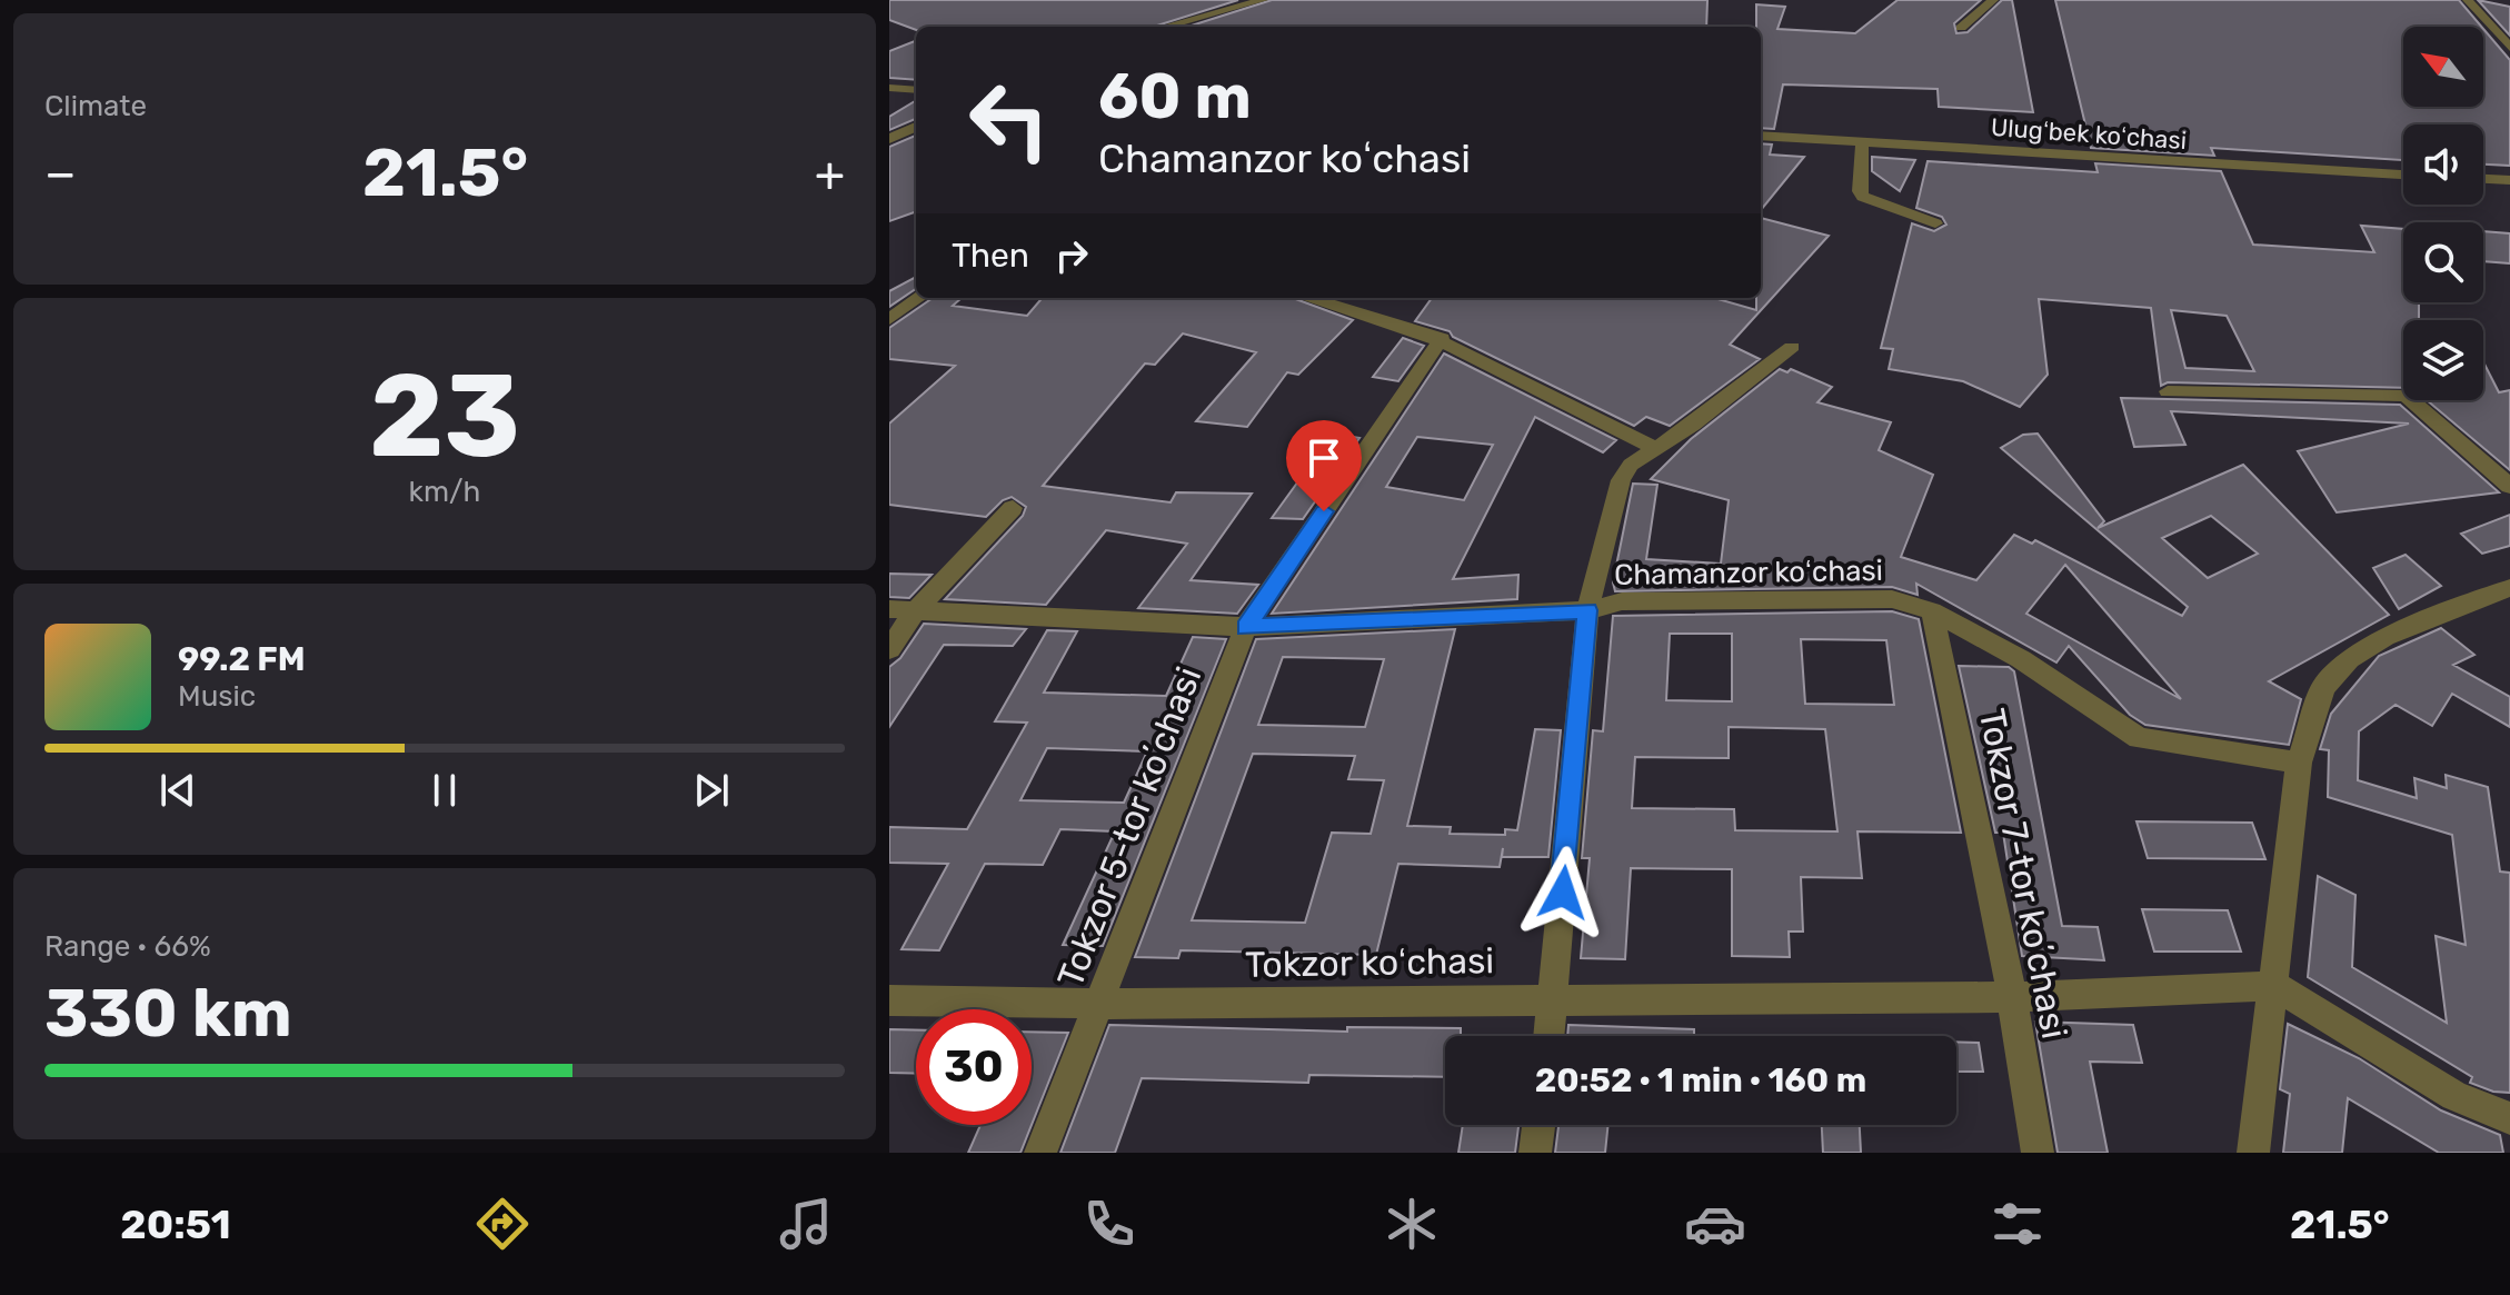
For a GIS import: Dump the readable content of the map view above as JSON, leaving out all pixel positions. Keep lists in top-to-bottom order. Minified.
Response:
{"streets":{"street":["Ulugʻbek koʻchasi","Chamanzor koʻchasi","Tokzor 5-tor koʼchasi","Tokzor 7-tor koʼchasi","Tokzor koʻchasi"]},"crossings":[["Chamanzor koʻchasi","Tokzor 5-tor koʼchasi"],["Chamanzor koʻchasi","Tokzor 7-tor koʼchasi"],["Tokzor 5-tor koʼchasi","Tokzor koʻchasi"],["Tokzor 7-tor koʼchasi","Tokzor koʻchasi"]],"north":"top left","page":{"tile":["Climate",["23","km/h"],["Range · 66%","330 km"]],"turn":["60 m","Chamanzor koʻchasi"],"heat":["−","21.5°","+"],"then":"Then","song":["99.2 FM","Music"],"limit":"30","trip":"20:52 · 1 min · 160 m","tabs":["20:51","21.5°"]}}
